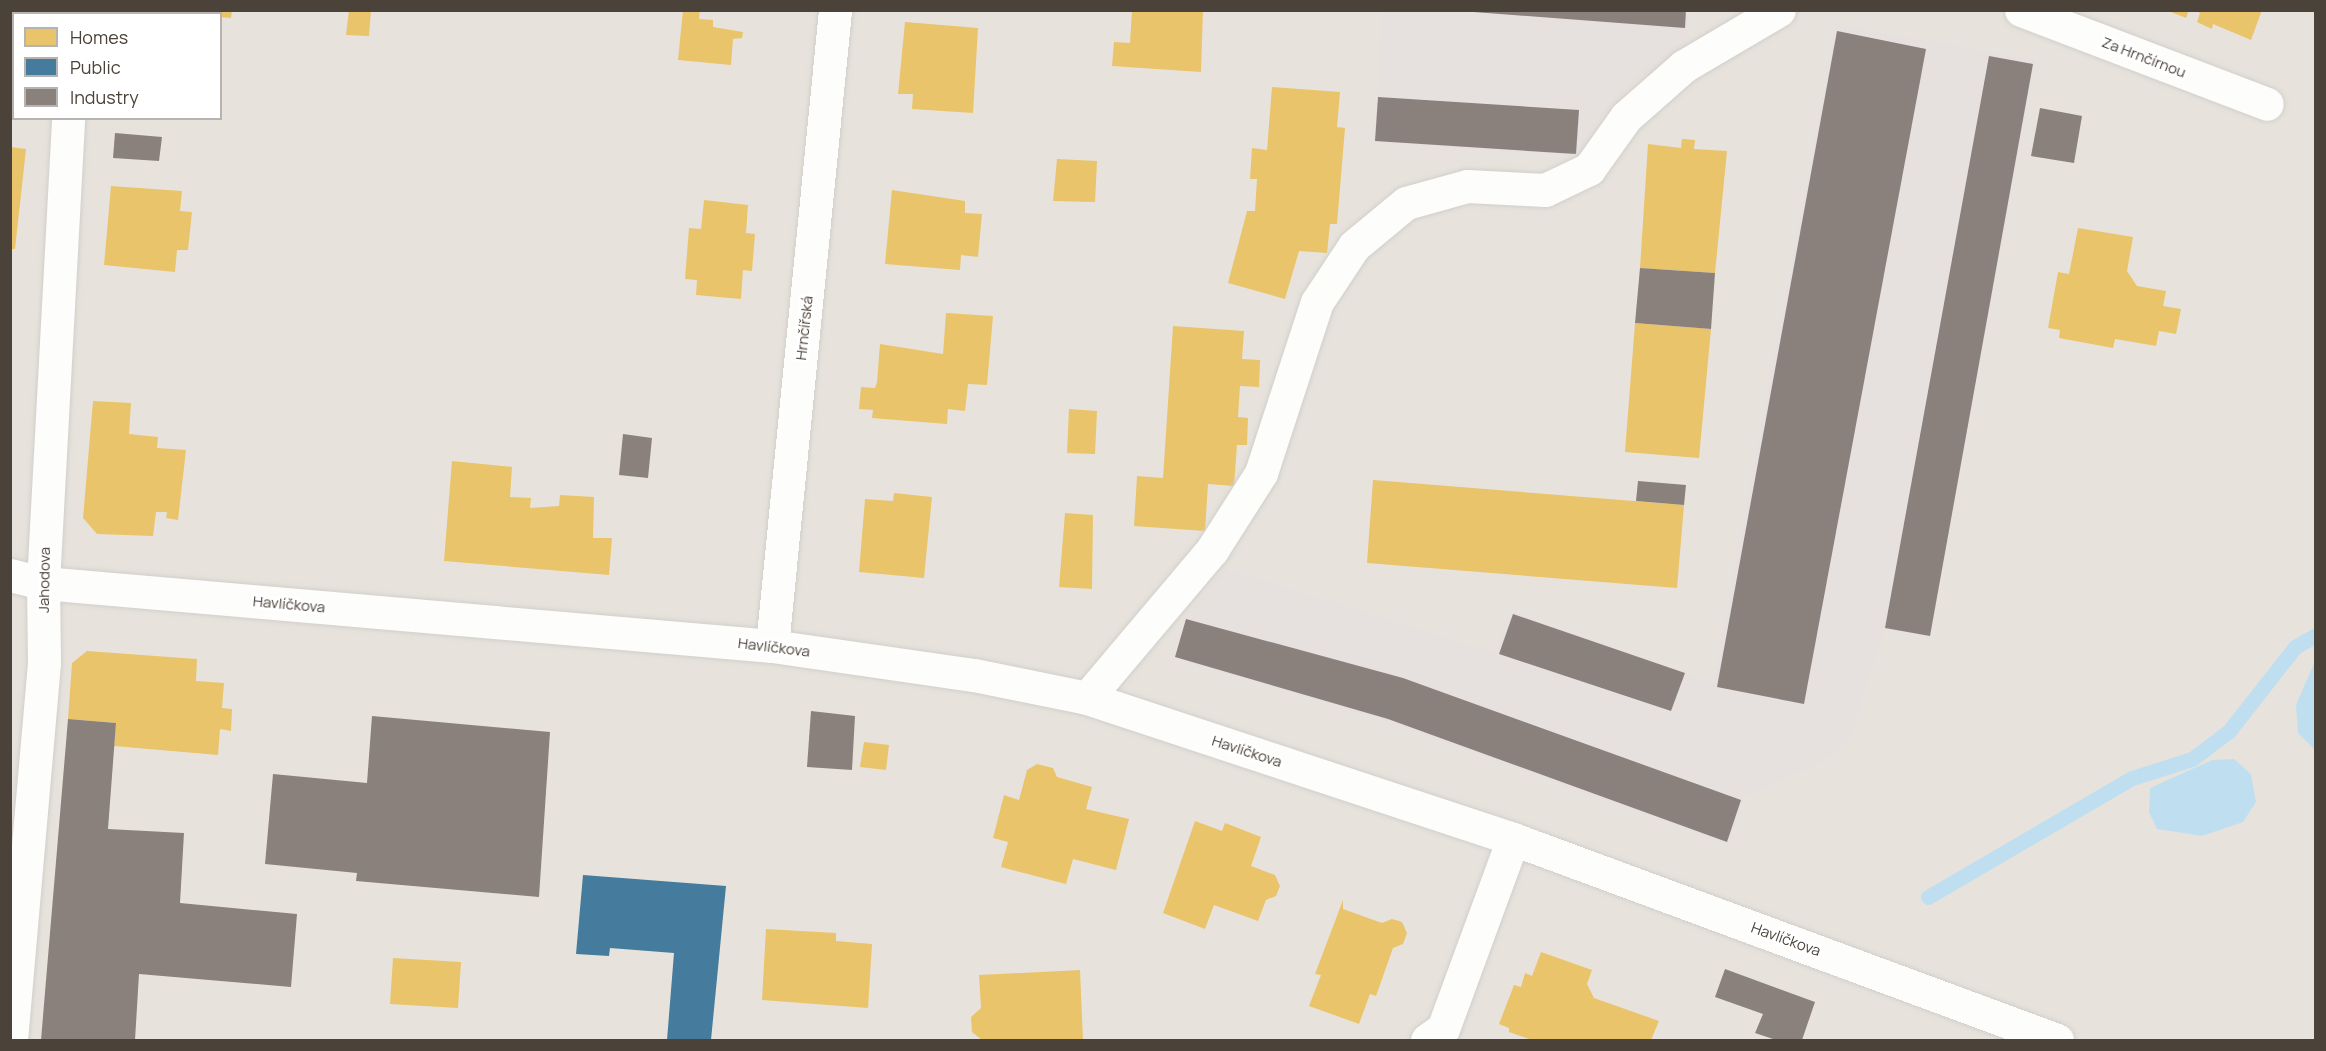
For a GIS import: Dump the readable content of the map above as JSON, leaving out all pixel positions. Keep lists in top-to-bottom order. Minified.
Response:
{"streets":{"street":["Za Hrnčírnou","Hrnčířská","Jahodova","Havlíčkova"]},"crossings":[["Hrnčířská","Havlíčkova"],["Jahodova","Havlíčkova"]],"legend":["Homes","Public","Industry"]}
